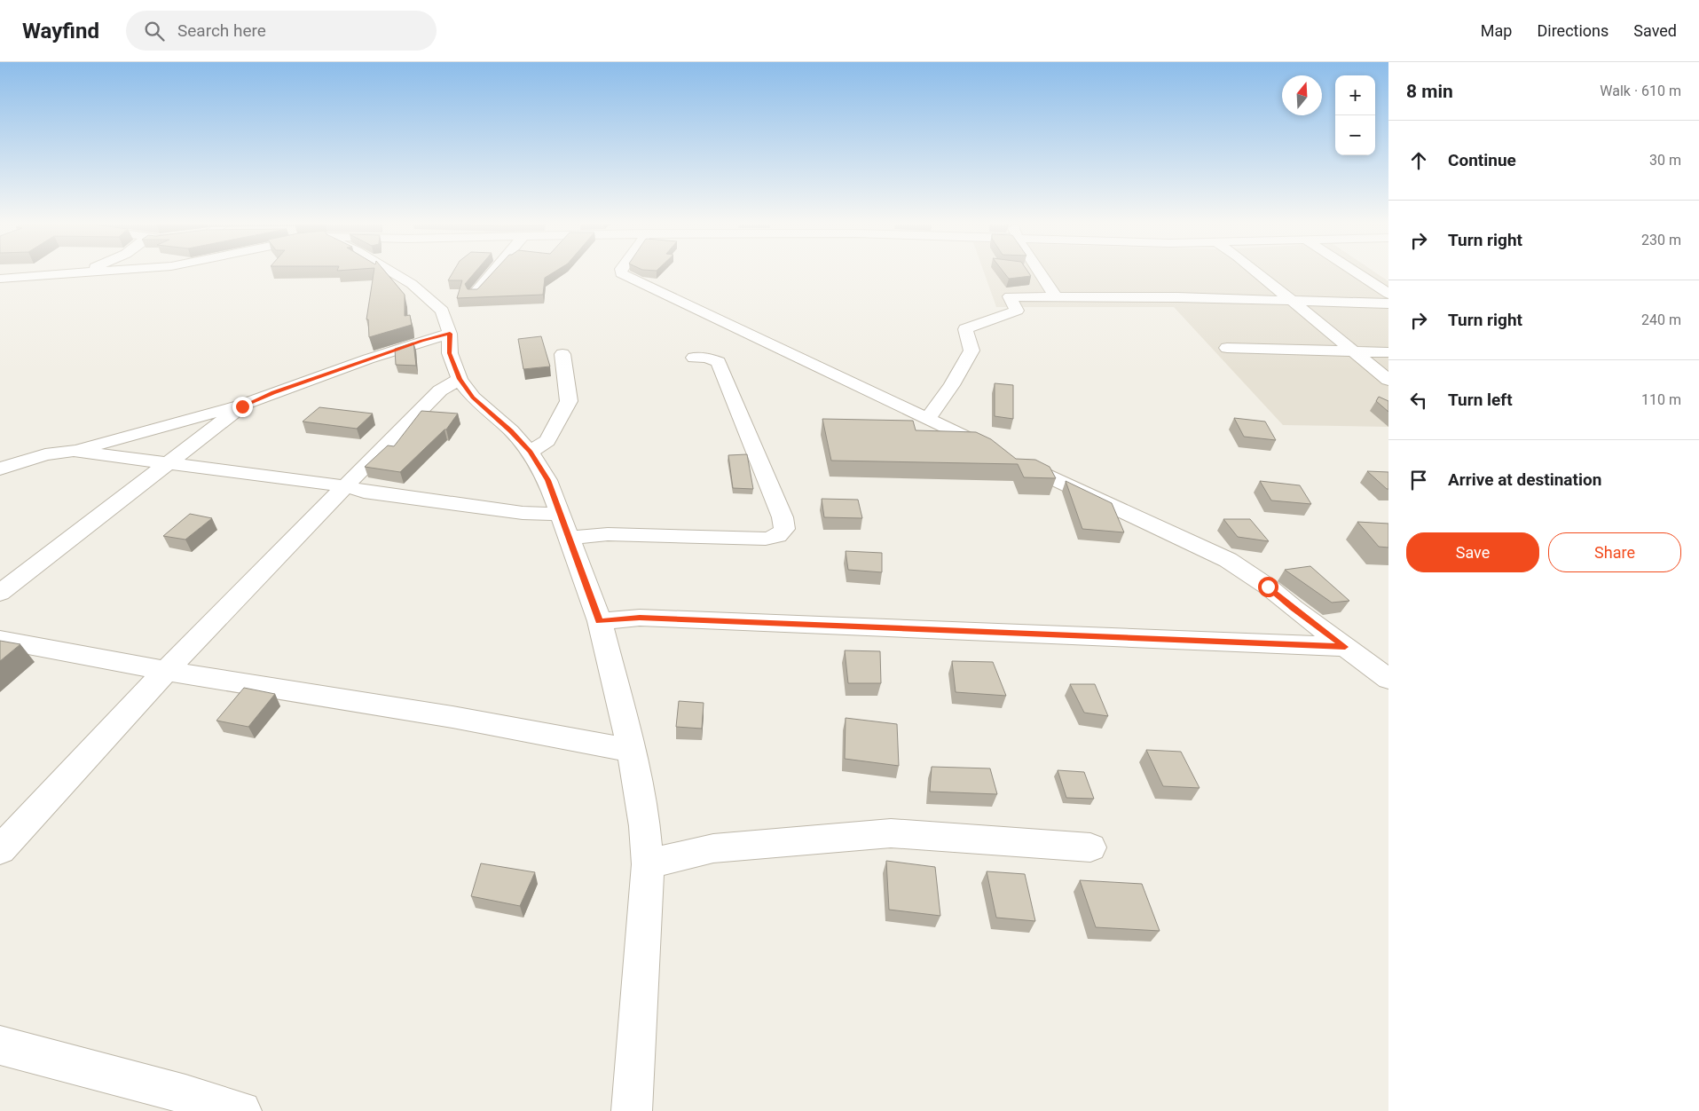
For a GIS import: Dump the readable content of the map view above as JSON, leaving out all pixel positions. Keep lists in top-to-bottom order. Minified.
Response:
{"north":"top","page":{"header":"Wayfind","search":"Search here","nav":["Map","Directions","Saved"],"heading":["8 min","Walk · 610 m"],"map_buttons":["+","−"],"list":[["Continue","30 m"],["Turn right","230 m"],["Turn right","240 m"],["Turn left","110 m"],"Arrive at destination"],"buttons":["Save","Share"]}}
